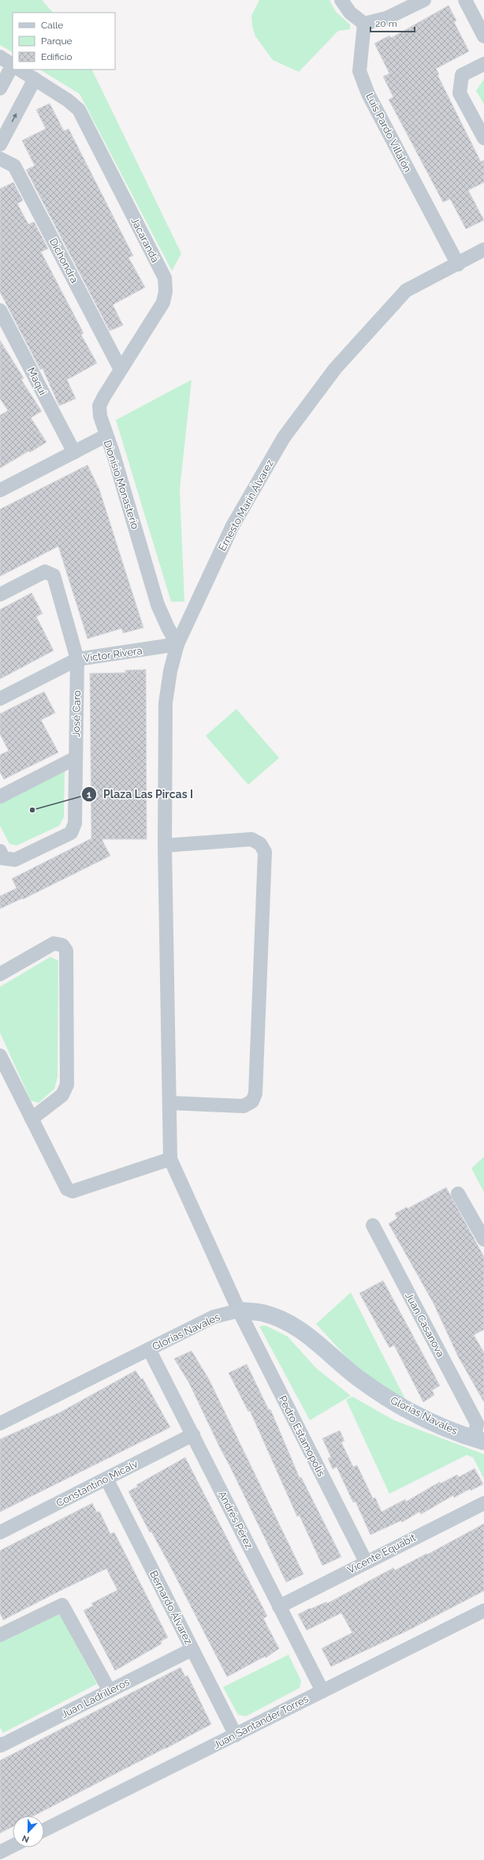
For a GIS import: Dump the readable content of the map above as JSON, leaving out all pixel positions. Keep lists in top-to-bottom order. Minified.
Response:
{"streets":{"street":["Luis Pardo Villalón","Jacarandá","Dichondra","Maqui","Dionisio Monasterio","Ernesto Marín Álvarez","Victor Rivera","José Caro","Juan Casanova","Glorias Navales","Pedro Estamopolis","Constantino Micalv","Andrés Pérez","Vicente Equabit","Bernardo Álvarez","Juan Ladrilleros","Juan Santander Torres"]},"crossings":[["Luis Pardo Villalón","Ernesto Marín Álvarez"],["Jacarandá","Dichondra"],["Jacarandá","Dionisio Monasterio"],["Maqui","Dionisio Monasterio"],["Dionisio Monasterio","Ernesto Marín Álvarez"],["Dionisio Monasterio","Victor Rivera"],["Ernesto Marín Álvarez","Victor Rivera"],["Ernesto Marín Álvarez","Pedro Estamopolis"],["Victor Rivera","José Caro"],["Juan Casanova","Glorias Navales"],["Glorias Navales","Pedro Estamopolis"],["Glorias Navales","Andrés Pérez"],["Pedro Estamopolis","Vicente Equabit"],["Constantino Micalv","Andrés Pérez"],["Constantino Micalv","Bernardo Álvarez"],["Andrés Pérez","Vicente Equabit"],["Andrés Pérez","Juan Santander Torres"],["Bernardo Álvarez","Juan Ladrilleros"],["Bernardo Álvarez","Juan Santander Torres"]],"places":["Plaza Las Pircas I"],"legend":["Calle","Parque","Edificio"],"scale_bar":"20 m","north":"bottom"}
